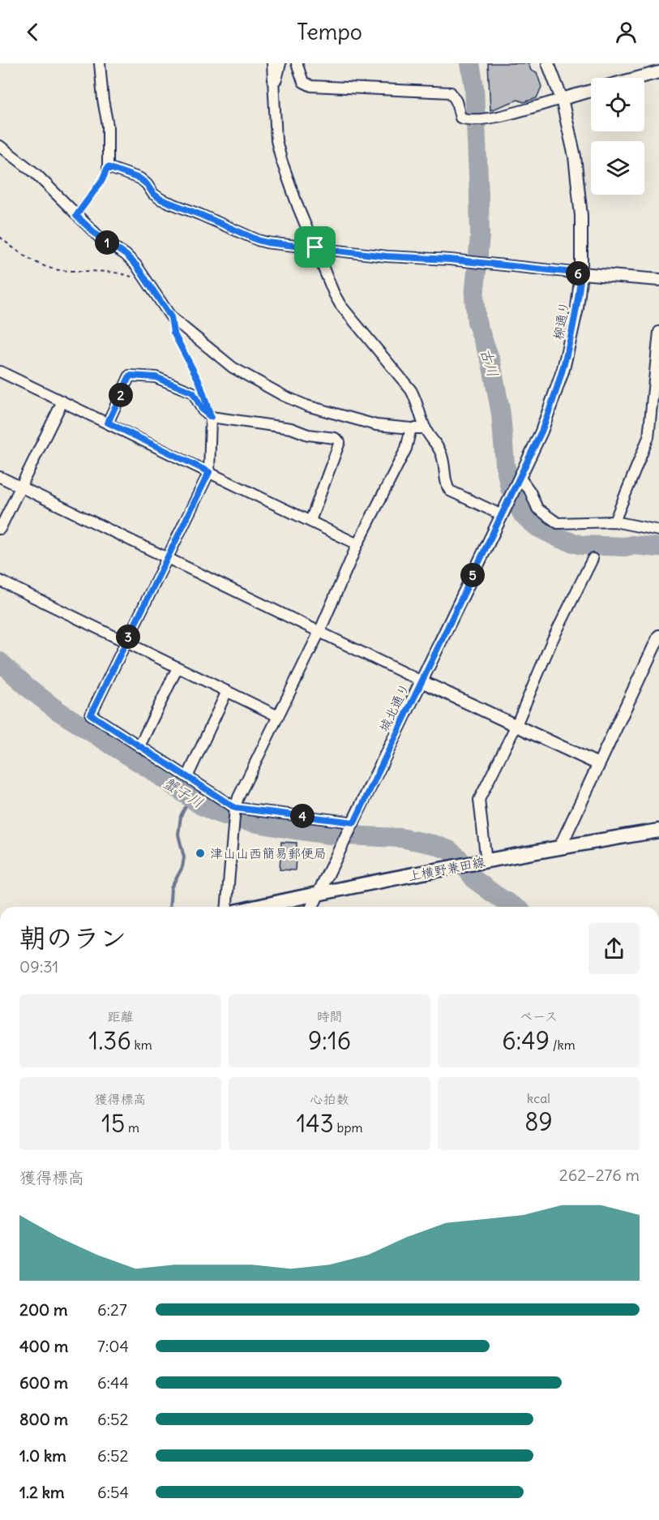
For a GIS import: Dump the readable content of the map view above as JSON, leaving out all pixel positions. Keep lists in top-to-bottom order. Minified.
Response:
{"streets":{"main road":["上横野兼田線"],"street":["柳通り","城北通り"]},"crossings":[["柳通り","城北通り"],["城北通り","上横野兼田線"]],"water":["古川","蟹子川"],"places":["津山山西簡易郵便局"],"page":{"header":"Tempo","pins":["1","6","2","5","3","4"],"heading":["朝のラン","09:31"],"stats":[["距離","1.36 km"],["時間","9:16"],["ペース","6:49 /km"],["獲得標高","15 m"],["心拍数","143 bpm"],["kcal","89"]],"chart":["獲得標高","262–276 m"],"list":[{"name":"200 m","note":"6:27"},{"name":"400 m","note":"7:04"},{"name":"600 m","note":"6:44"},{"name":"800 m","note":"6:52"},{"name":"1.0 km","note":"6:52"},{"name":"1.2 km","note":"6:54"}]}}
